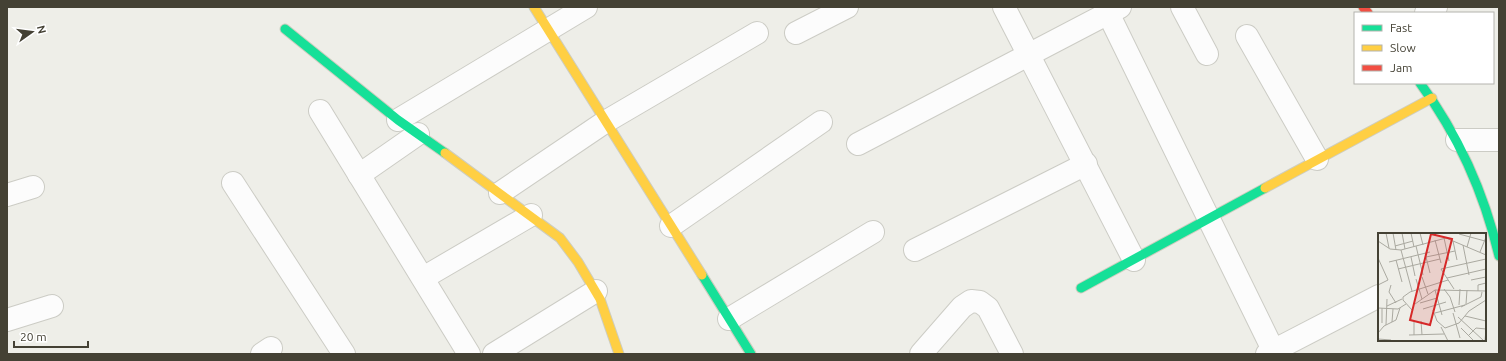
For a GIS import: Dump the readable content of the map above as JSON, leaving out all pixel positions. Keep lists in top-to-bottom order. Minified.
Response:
{"legend":["Fast","Slow","Jam"],"scale_bar":"20 m","north":"right"}
